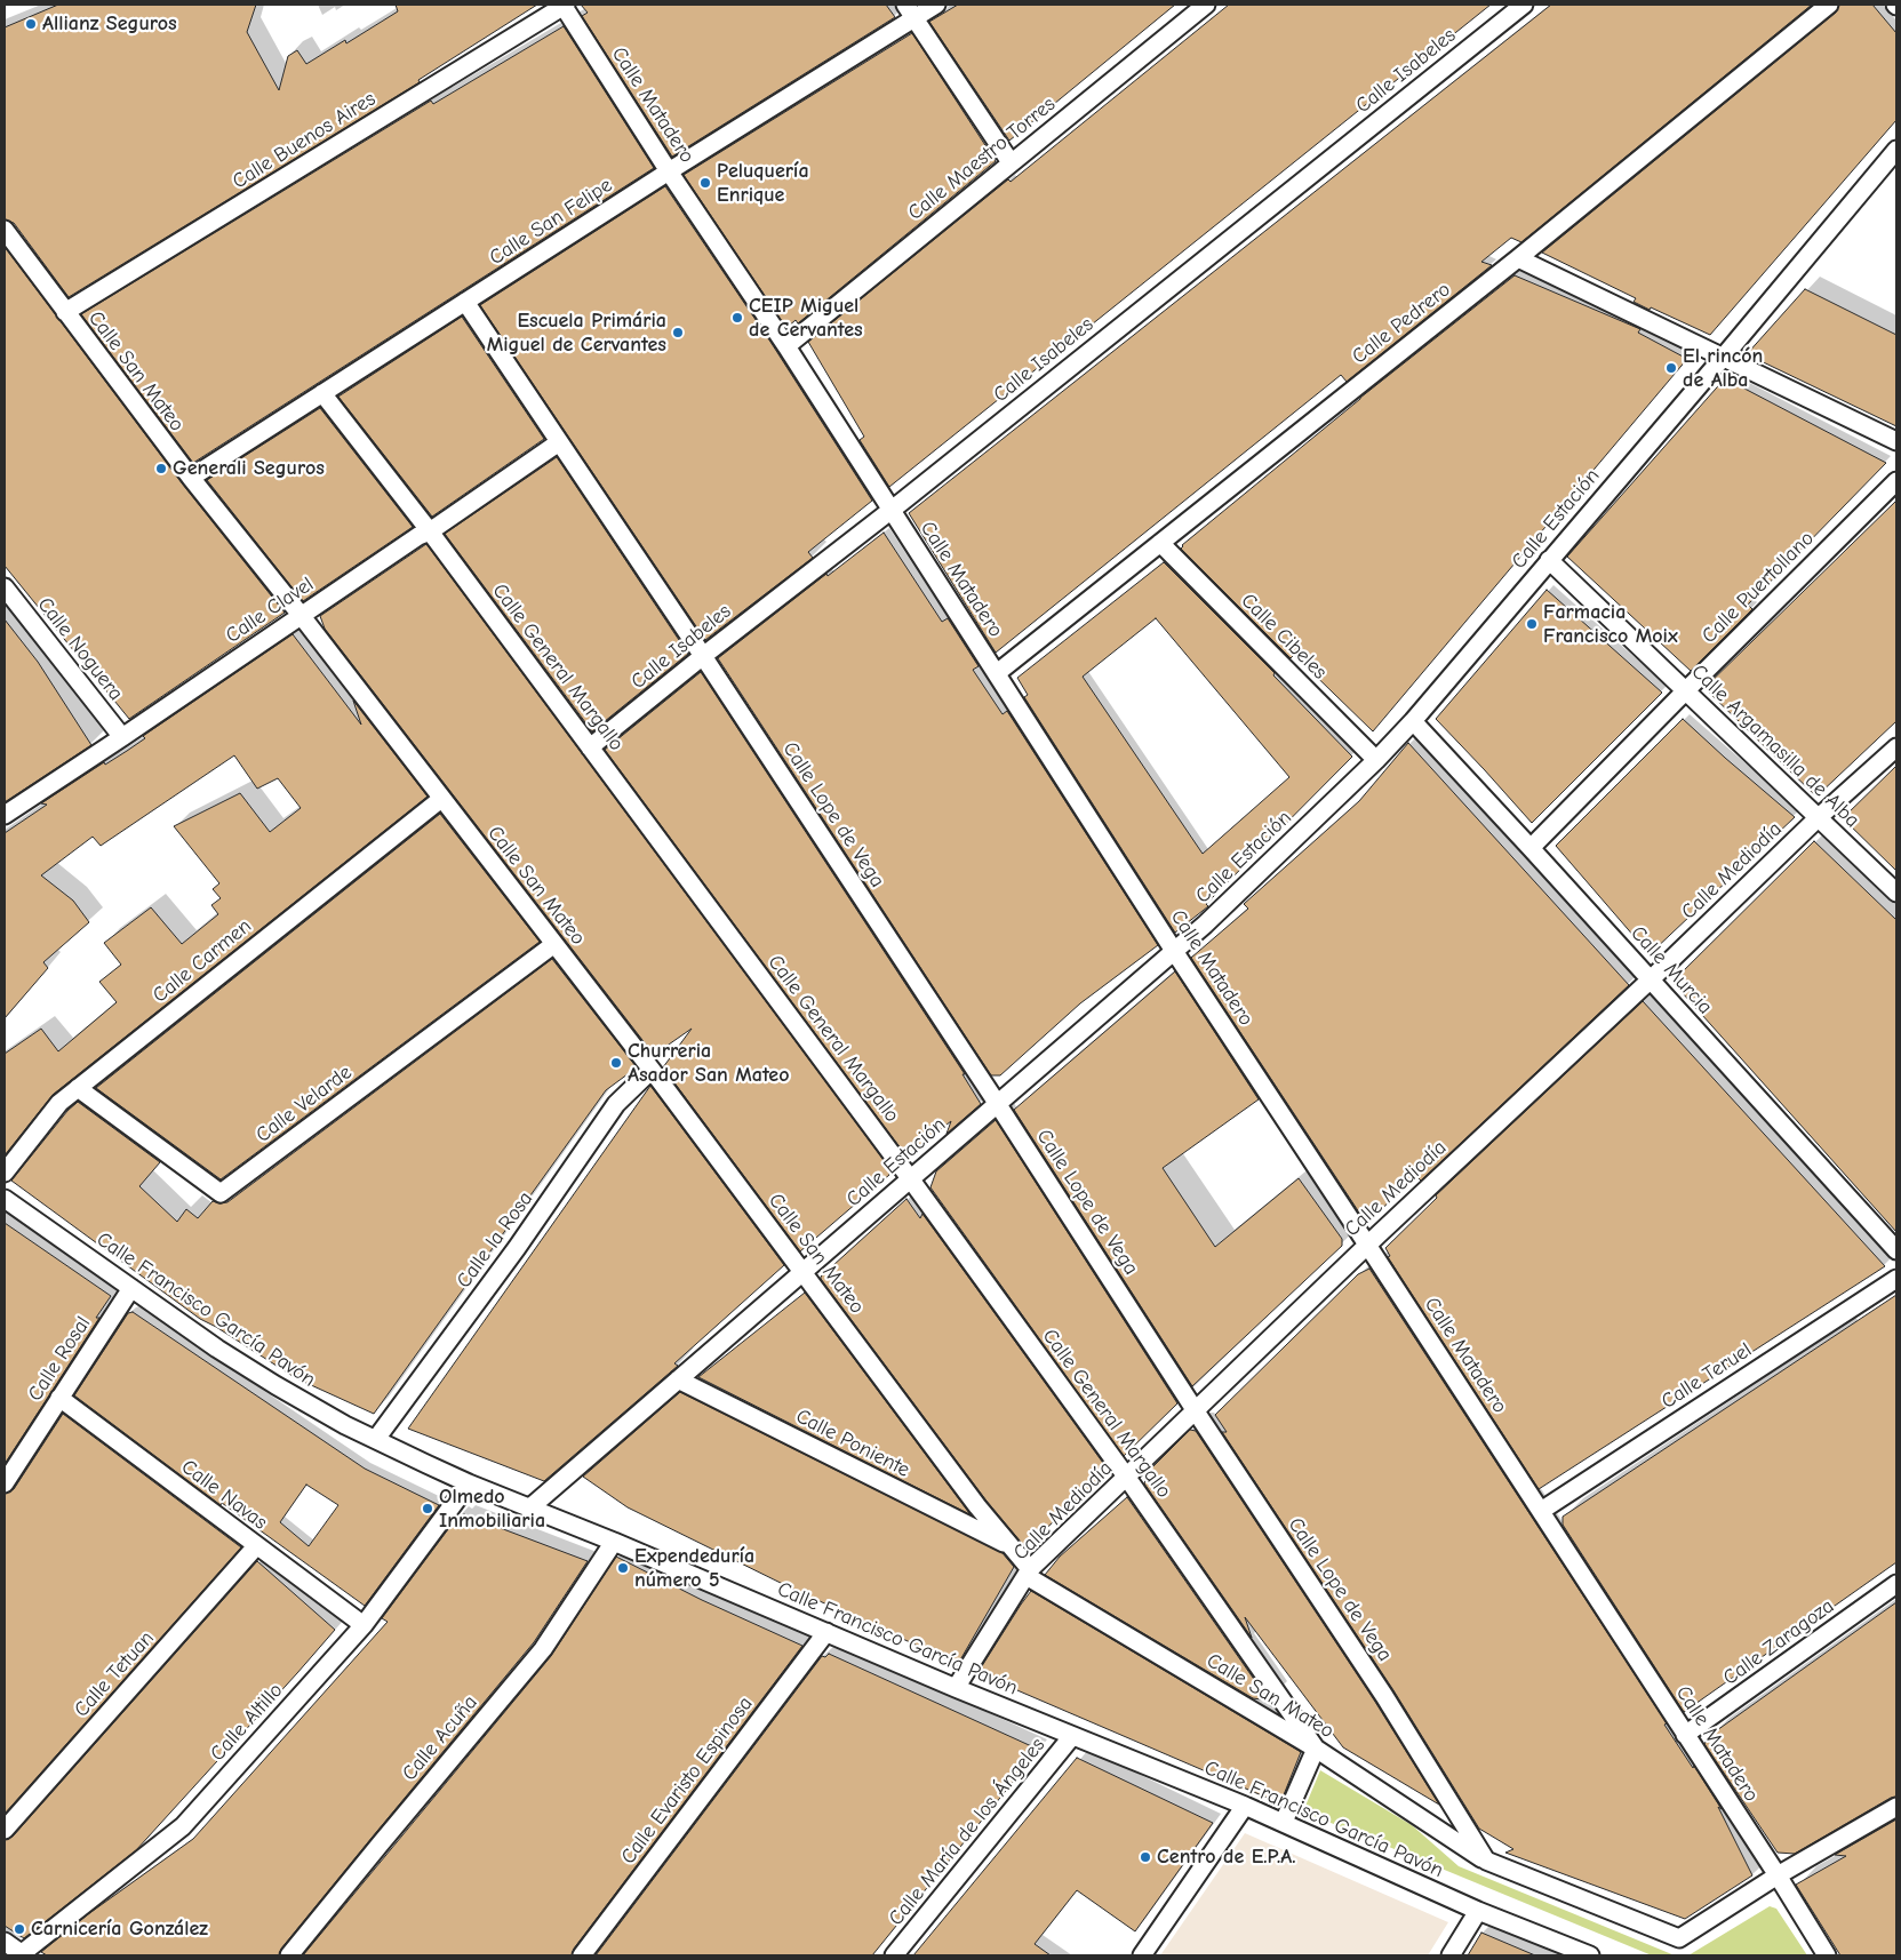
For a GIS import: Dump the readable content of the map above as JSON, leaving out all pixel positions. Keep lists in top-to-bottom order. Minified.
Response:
{"streets":{"street":["Calle Isabeles","Calle Matadero","Calle Buenos Aires","Calle Maestro Torres","Calle San Felipe","Calle Pedrero","Calle San Mateo","Calle Estación","Calle Puertollano","Calle Clavel","Calle Cibeles","Calle Noguera","Calle General Margallo","Calle Argamasilla de Alba","Calle Lope de Vega","Calle Mediodía","Calle Carmen","Calle Murcia","Calle Velarde","Calle la Rosa","Calle Francisco García Pavón","Calle Rosal","Calle Teruel","Calle Poniente","Calle Navas","Calle Zaragoza","Calle Tetuan","Calle Altillo","Calle Acuña","Calle Evaristo Espinosa","Calle María de los Ángeles"]},"crossings":[["Calle Isabeles","Calle Matadero"],["Calle Isabeles","Calle General Margallo"],["Calle Isabeles","Calle Lope de Vega"],["Calle Matadero","Calle Buenos Aires"],["Calle Matadero","Calle Maestro Torres"],["Calle Matadero","Calle San Felipe"],["Calle Matadero","Calle Pedrero"],["Calle Matadero","Calle Estación"],["Calle Matadero","Calle Mediodía"],["Calle Matadero","Calle Teruel"],["Calle Matadero","Calle Zaragoza"],["Calle Buenos Aires","Calle San Mateo"],["Calle San Felipe","Calle San Mateo"],["Calle San Felipe","Calle General Margallo"],["Calle San Felipe","Calle Lope de Vega"],["Calle Pedrero","Calle Cibeles"],["Calle San Mateo","Calle Estación"],["Calle San Mateo","Calle Clavel"],["Calle San Mateo","Calle General Margallo"],["Calle San Mateo","Calle Lope de Vega"],["Calle San Mateo","Calle Mediodía"],["Calle San Mateo","Calle Carmen"],["Calle San Mateo","Calle Velarde"],["Calle San Mateo","Calle la Rosa"],["Calle San Mateo","Calle Poniente"],["Calle Estación","Calle Cibeles"],["Calle Estación","Calle General Margallo"],["Calle Estación","Calle Argamasilla de Alba"],["Calle Estación","Calle Lope de Vega"],["Calle Estación","Calle Murcia"],["Calle Estación","Calle Francisco García Pavón"],["Calle Estación","Calle Poniente"],["Calle Puertollano","Calle Argamasilla de Alba"],["Calle Puertollano","Calle Murcia"],["Calle Clavel","Calle Noguera"],["Calle Clavel","Calle General Margallo"],["Calle Clavel","Calle Lope de Vega"],["Calle General Margallo","Calle Mediodía"],["Calle Argamasilla de Alba","Calle Mediodía"],["Calle Lope de Vega","Calle Mediodía"],["Calle Mediodía","Calle Murcia"],["Calle Mediodía","Calle Francisco García Pavón"],["Calle Carmen","Calle Velarde"],["Calle la Rosa","Calle Francisco García Pavón"],["Calle Francisco García Pavón","Calle Rosal"],["Calle Francisco García Pavón","Calle Altillo"],["Calle Francisco García Pavón","Calle Acuña"],["Calle Francisco García Pavón","Calle Evaristo Espinosa"],["Calle Francisco García Pavón","Calle María de los Ángeles"],["Calle Rosal","Calle Navas"],["Calle Navas","Calle Tetuan"],["Calle Navas","Calle Altillo"]],"places":["Allianz Seguros","Peluquería Enrique","CEIP Miguel de Cervantes","Escuela Primária Miguel de Cervantes","El rincón de Alba","Generali Seguros","Farmacia Francisco Moix","Churreria Asador San Mateo","Olmedo Inmobiliaria","Expendeduría número 5","Centro de E.P.A.","Carnicería González"]}
